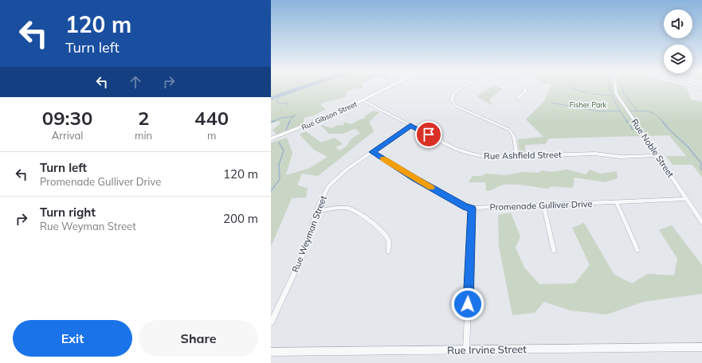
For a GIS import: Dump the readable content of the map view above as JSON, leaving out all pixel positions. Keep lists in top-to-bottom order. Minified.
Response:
{"streets":{"main road":["Rue Gibson Street"],"street":["Rue Noble Street","Rue Ashfield Street","Promenade Gulliver Drive","Rue Weyman Street","Rue Irvine Street"]},"crossings":[["Rue Gibson Street","Rue Ashfield Street"],["Rue Noble Street","Rue Ashfield Street"],["Rue Noble Street","Promenade Gulliver Drive"],["Rue Ashfield Street","Rue Weyman Street"],["Promenade Gulliver Drive","Rue Weyman Street"]],"parks":["Fisher Park"],"page":{"turn":["120 m","Turn left"],"eta":["09:30","Arrival","2","min","440","m"],"list":[{"name":"Turn left","note":"Promenade Gulliver Drive","value":"120 m"},{"name":"Turn right","note":"Rue Weyman Street","value":"200 m"}],"buttons":["Exit","Share"]}}
